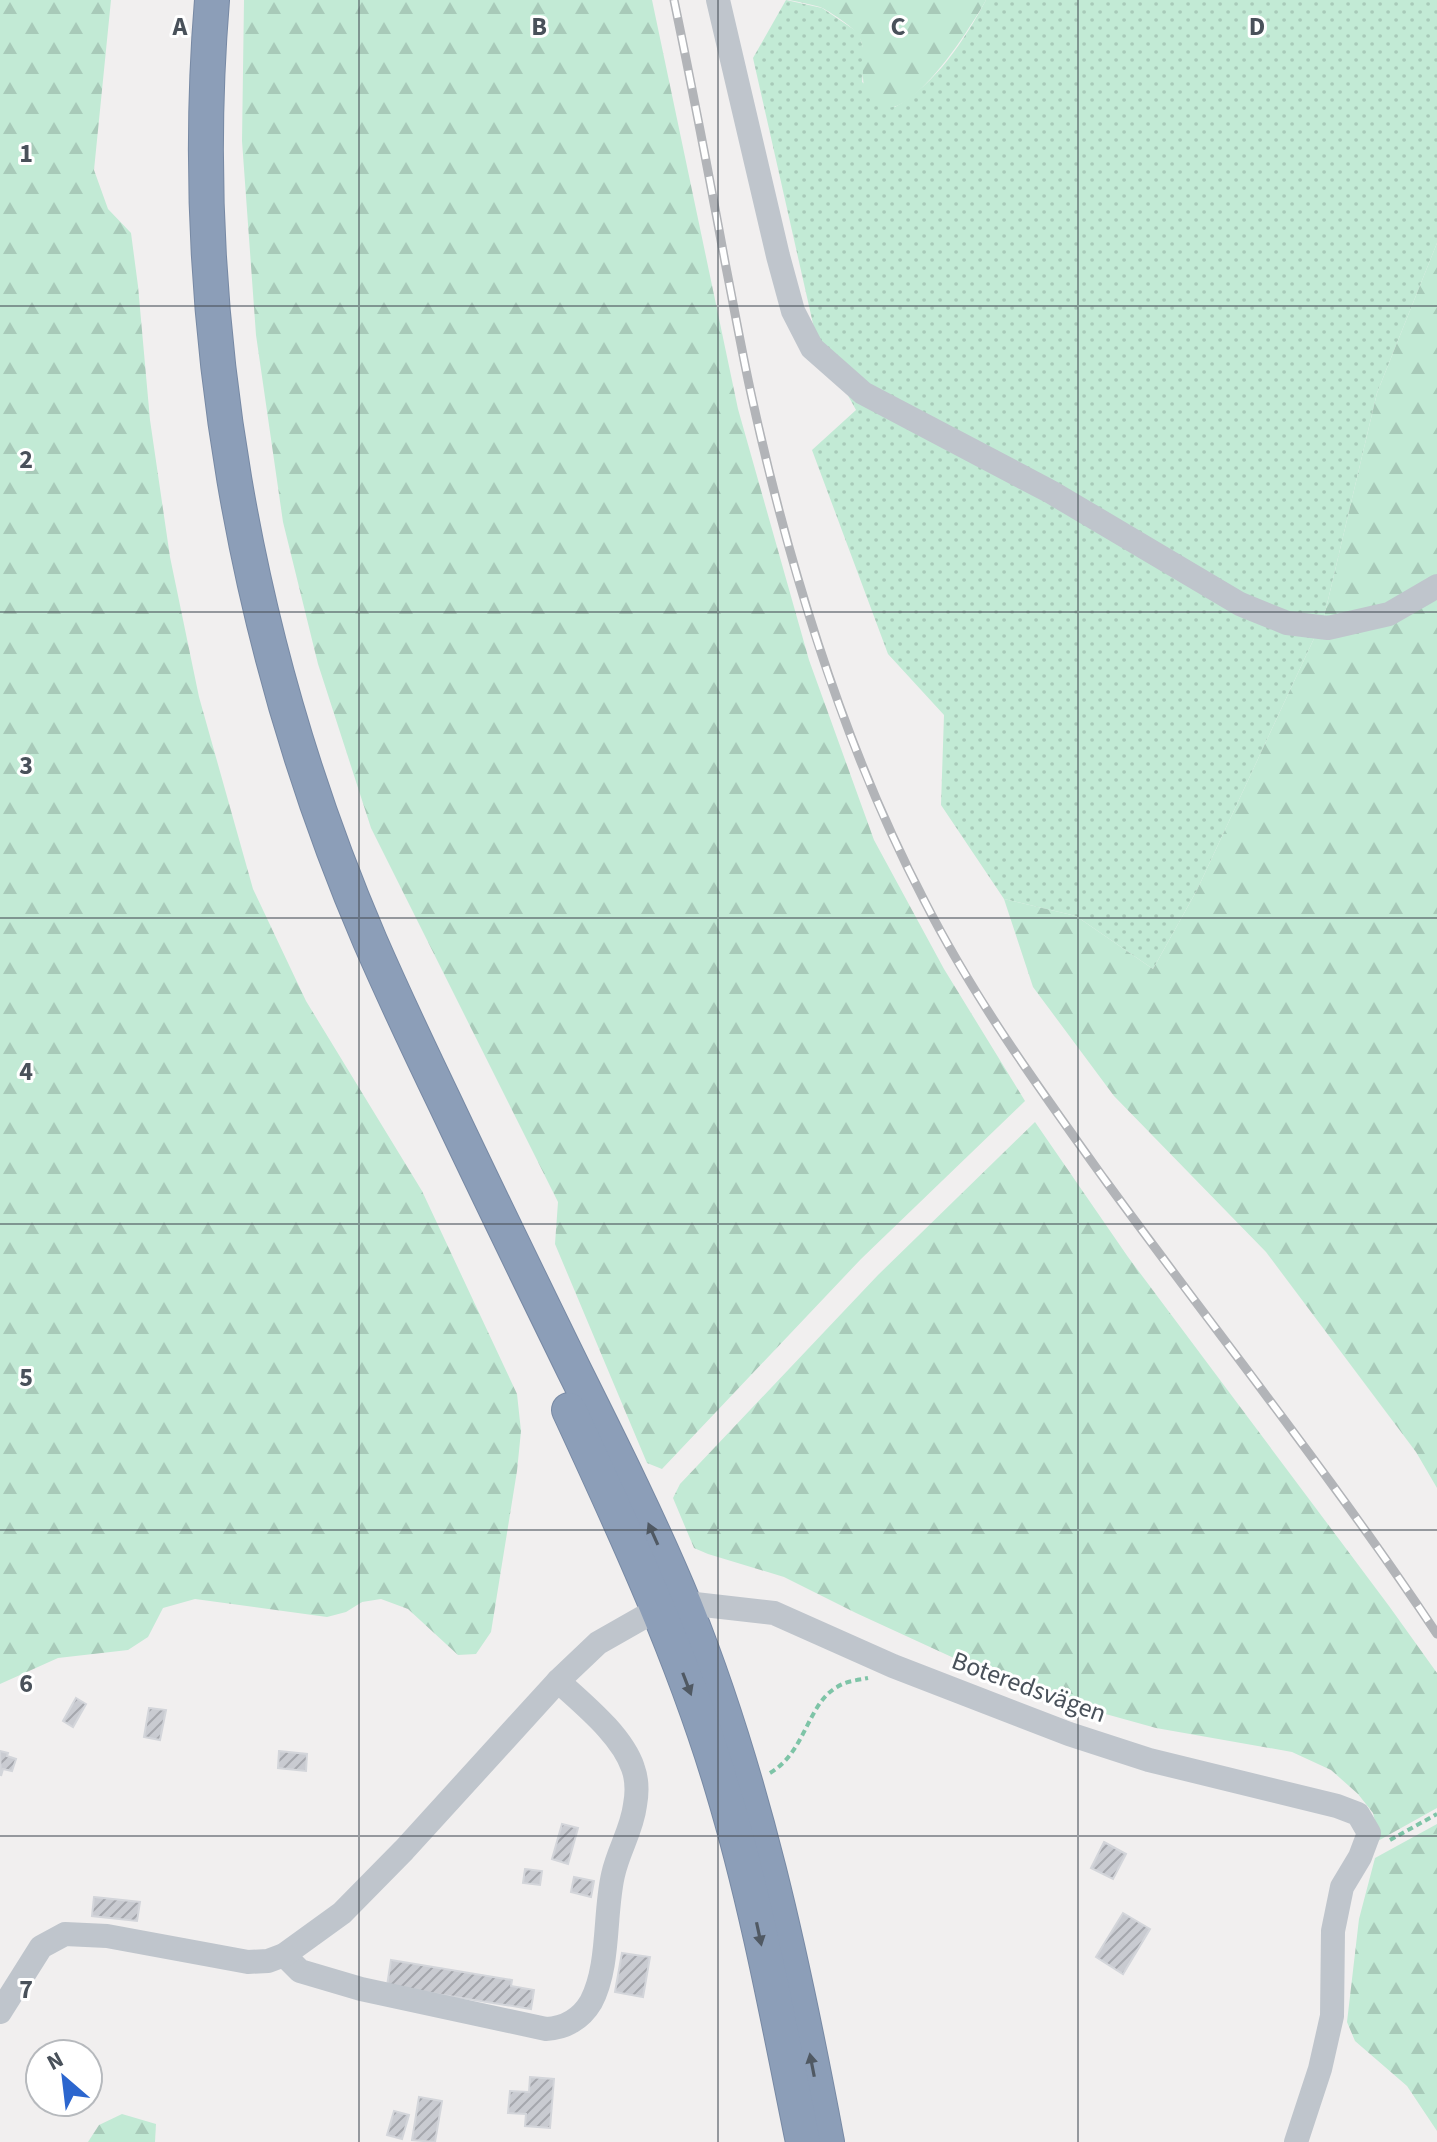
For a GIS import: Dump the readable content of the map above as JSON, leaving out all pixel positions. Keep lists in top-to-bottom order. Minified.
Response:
{"streets":{"street":["Boteredsvägen"]},"north":"top left","grid":{"columns":["A","B","C","D"],"rows":["1","2","3","4","5","6","7"]}}
